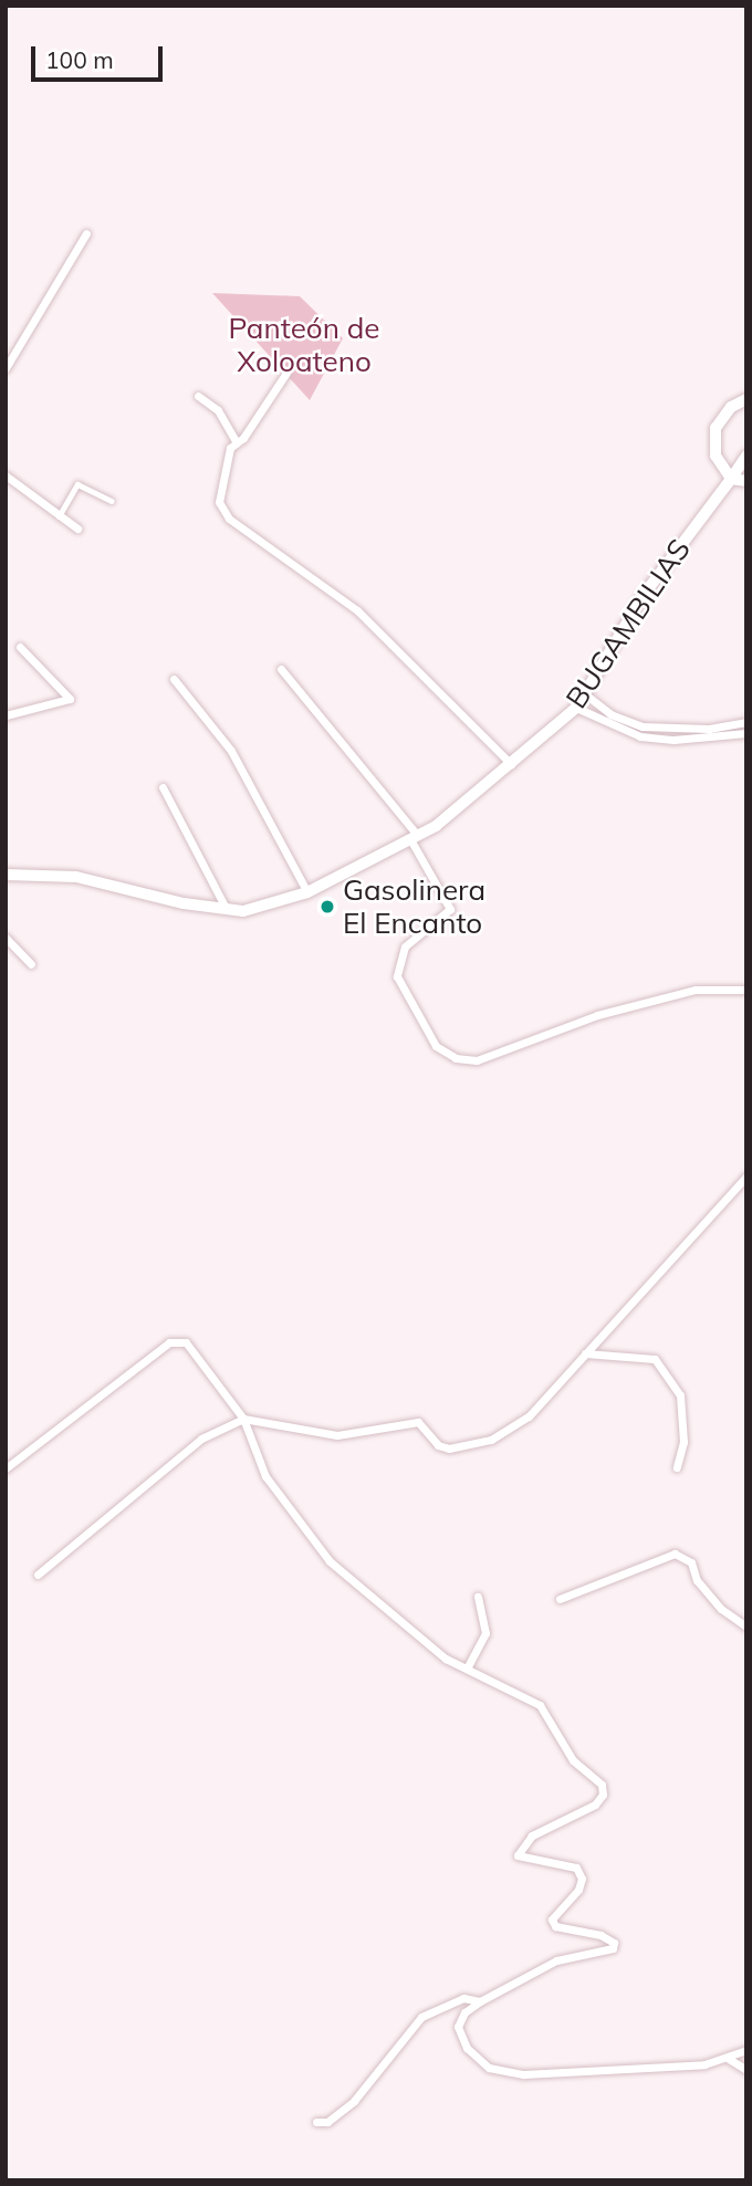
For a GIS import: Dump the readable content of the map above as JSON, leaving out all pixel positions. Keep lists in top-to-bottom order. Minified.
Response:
{"streets":{"main road":["BUGAMBILIAS"]},"parks":["Panteón de Xoloateno"],"places":["Gasolinera El Encanto"],"scale_bar":"100 m"}
